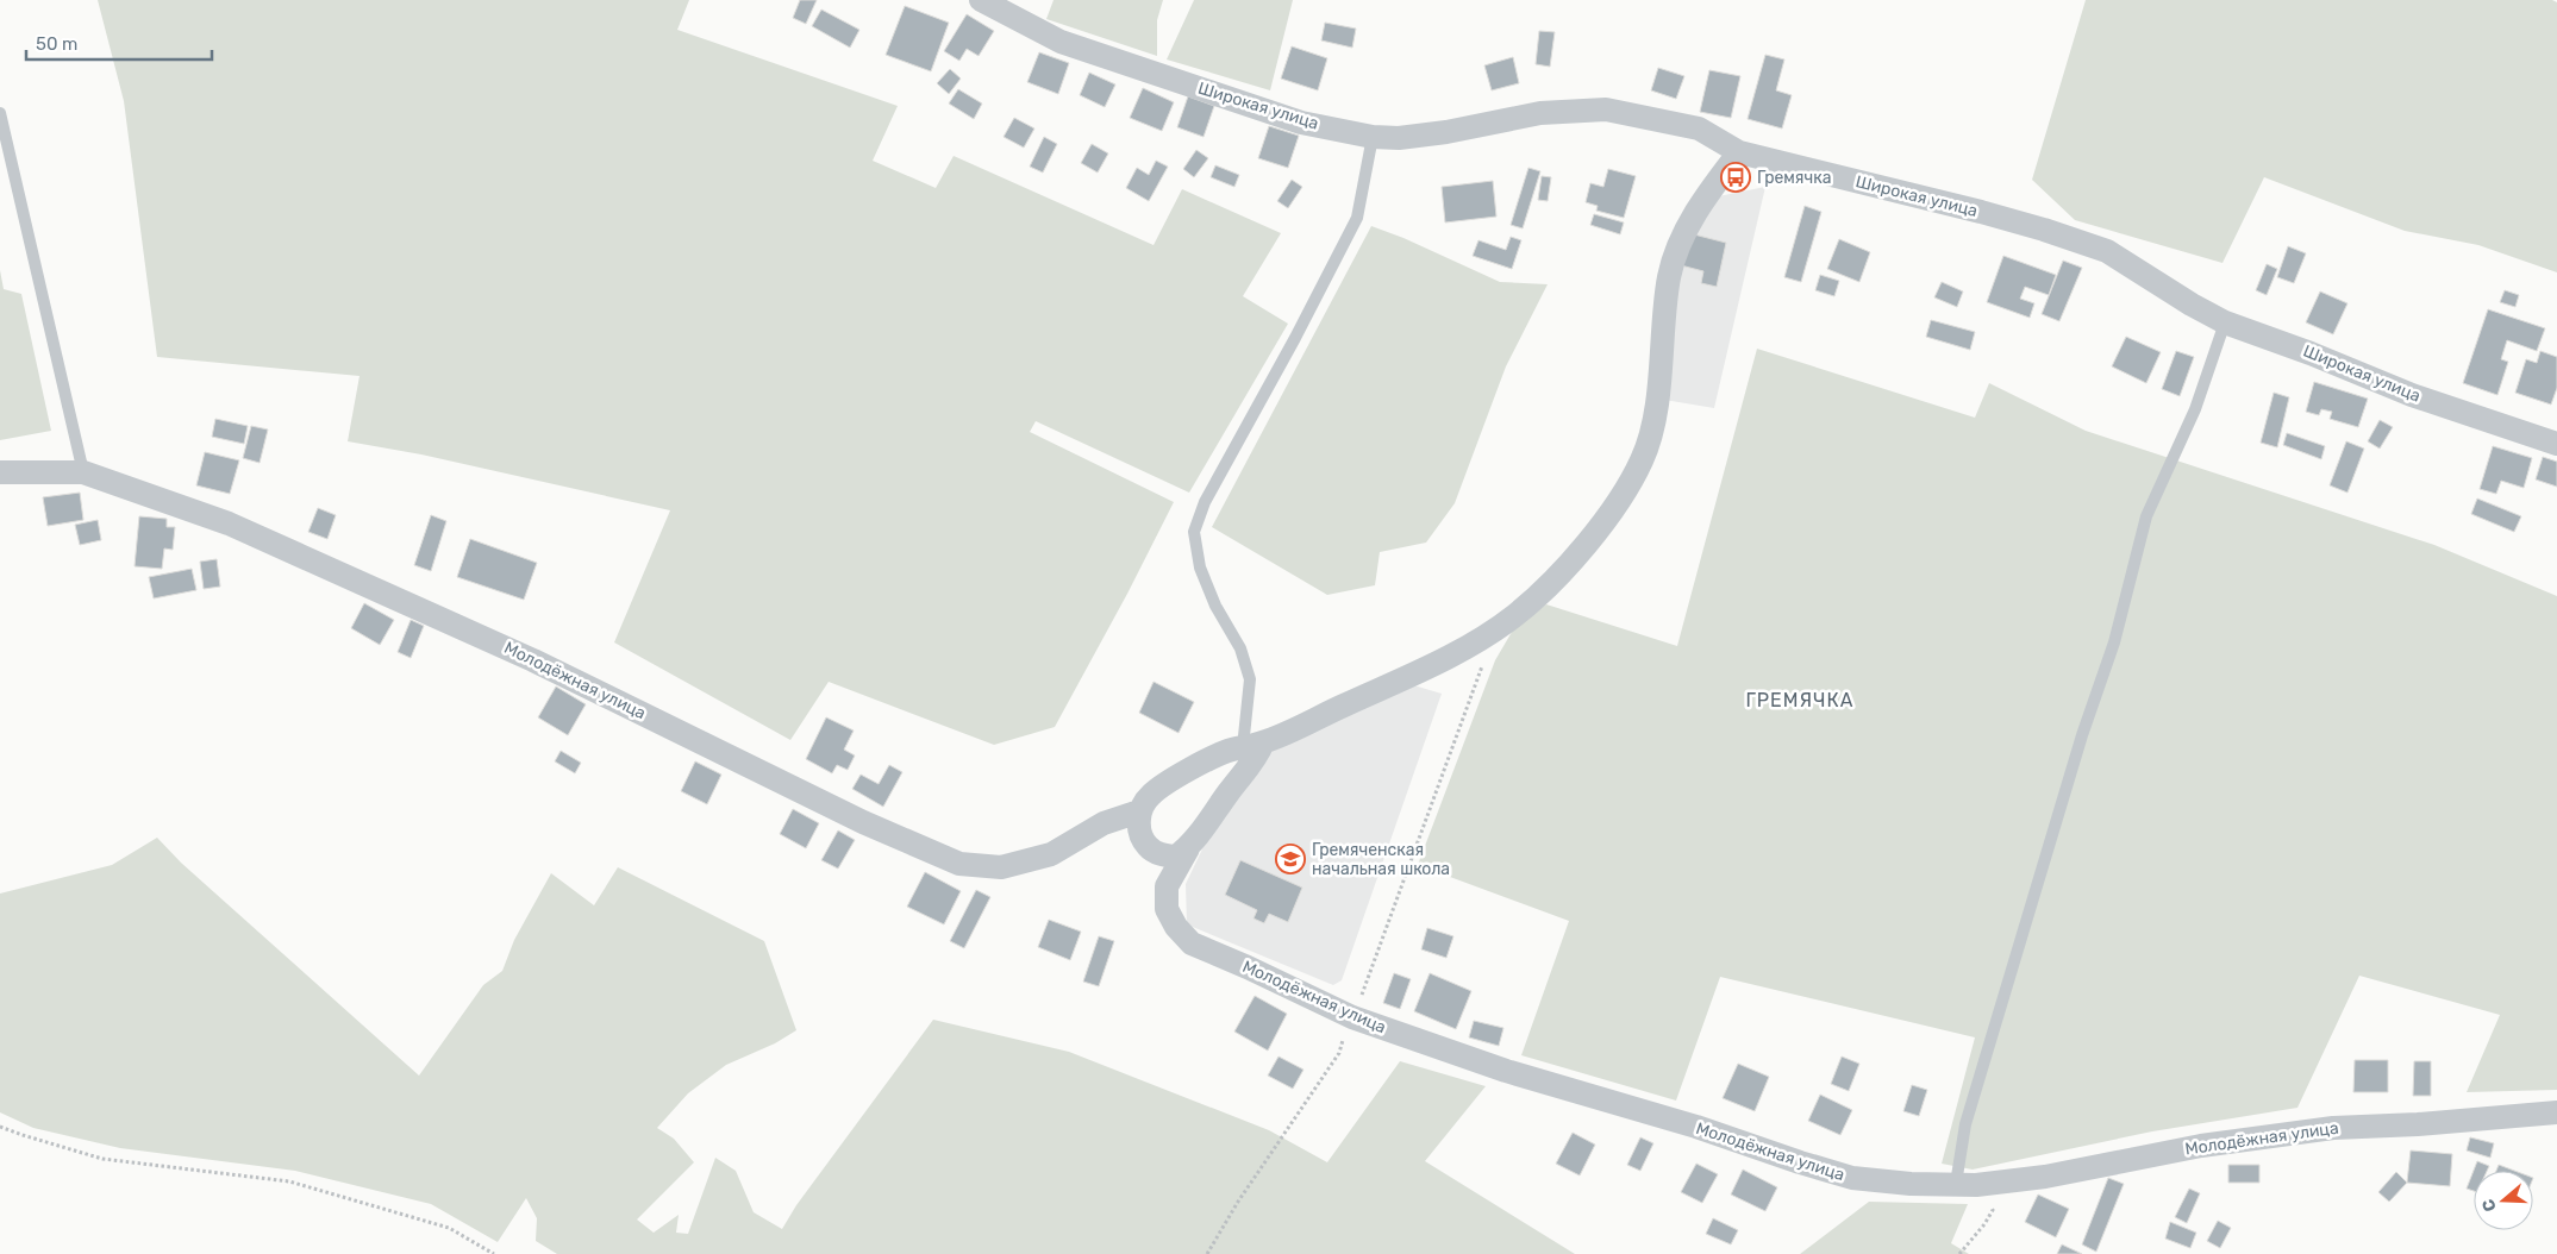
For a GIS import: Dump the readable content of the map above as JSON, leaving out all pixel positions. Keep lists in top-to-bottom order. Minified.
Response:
{"streets":{"street":["Широкая улица","Молодёжная улица"]},"districts":["ГРЕМЯЧКА"],"places":{"bus stop":["Гремячка"],"school or university":["Гремяченская начальная школа"]},"scale_bar":"50 m","north":"left"}
